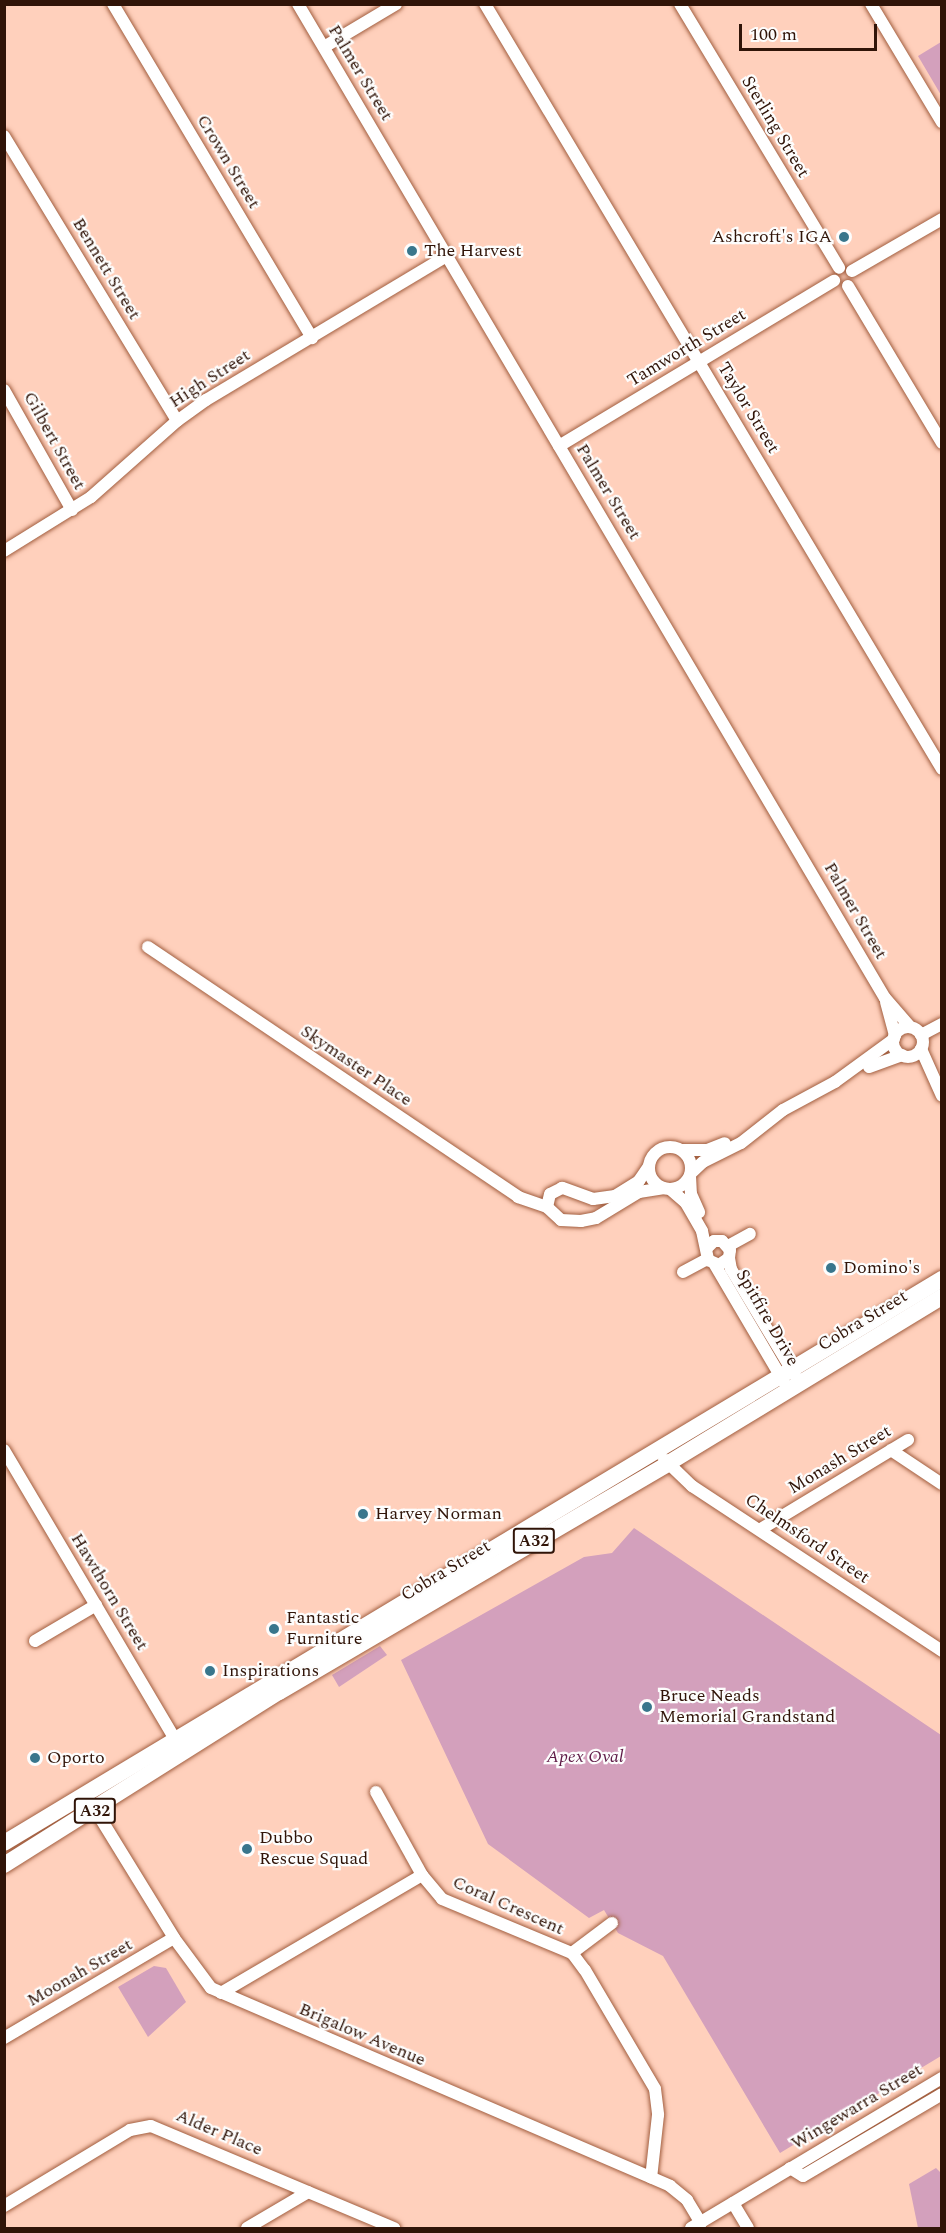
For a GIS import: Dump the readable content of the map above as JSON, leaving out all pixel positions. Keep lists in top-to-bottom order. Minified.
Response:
{"streets":{"highway":["Cobra Street","A32"],"street":["Palmer Street","Sterling Street","Crown Street","Bennett Street","Tamworth Street","High Street","Taylor Street","Gilbert Street","Skymaster Place","Spitfire Drive","Monash Street","Chelmsford Street","Hawthorn Street","Coral Crescent","Moonah Street","Brigalow Avenue","Wingewarra Street","Alder Place"]},"crossings":[["Palmer Street","Tamworth Street"],["Palmer Street","High Street"],["Sterling Street","Tamworth Street"],["Crown Street","High Street"],["Bennett Street","High Street"],["Tamworth Street","Taylor Street"],["High Street","Gilbert Street"],["Skymaster Place","Spitfire Drive"],["Spitfire Drive","Cobra Street"],["Cobra Street","Chelmsford Street"],["Cobra Street","Hawthorn Street"],["Cobra Street","Brigalow Avenue"],["Monash Street","Chelmsford Street"],["Coral Crescent","Brigalow Avenue"],["Moonah Street","Brigalow Avenue"],["Brigalow Avenue","Wingewarra Street"]],"parks":["Apex Oval"],"places":["Ashcroft's IGA","The Harvest","Domino's","Harvey Norman","Fantastic Furniture","Inspirations","Bruce Neads Memorial Grandstand","Oporto","Dubbo Rescue Squad"],"scale_bar":"100 m"}
